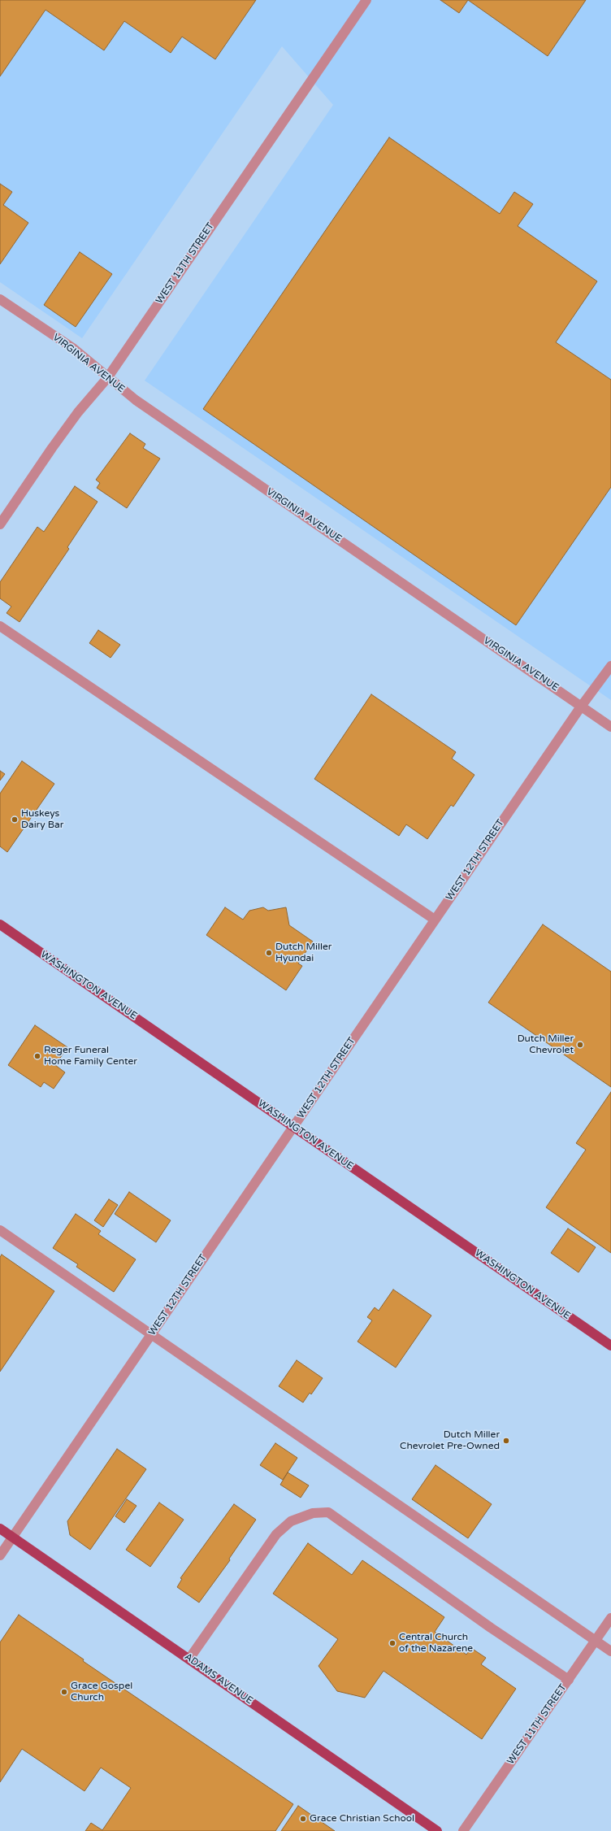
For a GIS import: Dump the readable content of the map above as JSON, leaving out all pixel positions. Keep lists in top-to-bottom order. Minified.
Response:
{"streets":{"main road":["WASHINGTON AVENUE","ADAMS AVENUE"],"street":["WEST 13TH STREET","VIRGINIA AVENUE","WEST 12TH STREET","WEST 11TH STREET"]},"crossings":[["WEST 13TH STREET","VIRGINIA AVENUE"],["VIRGINIA AVENUE","WEST 12TH STREET"],["WEST 12TH STREET","WASHINGTON AVENUE"],["WEST 12TH STREET","ADAMS AVENUE"]],"places":["Huskeys Dairy Bar","Dutch Miller Hyundai","Dutch Miller Chevrolet","Reger Funeral Home Family Center","Dutch Miller Chevrolet Pre-Owned","Central Church of the Nazarene","Grace Gospel Church","Grace Christian School"]}
